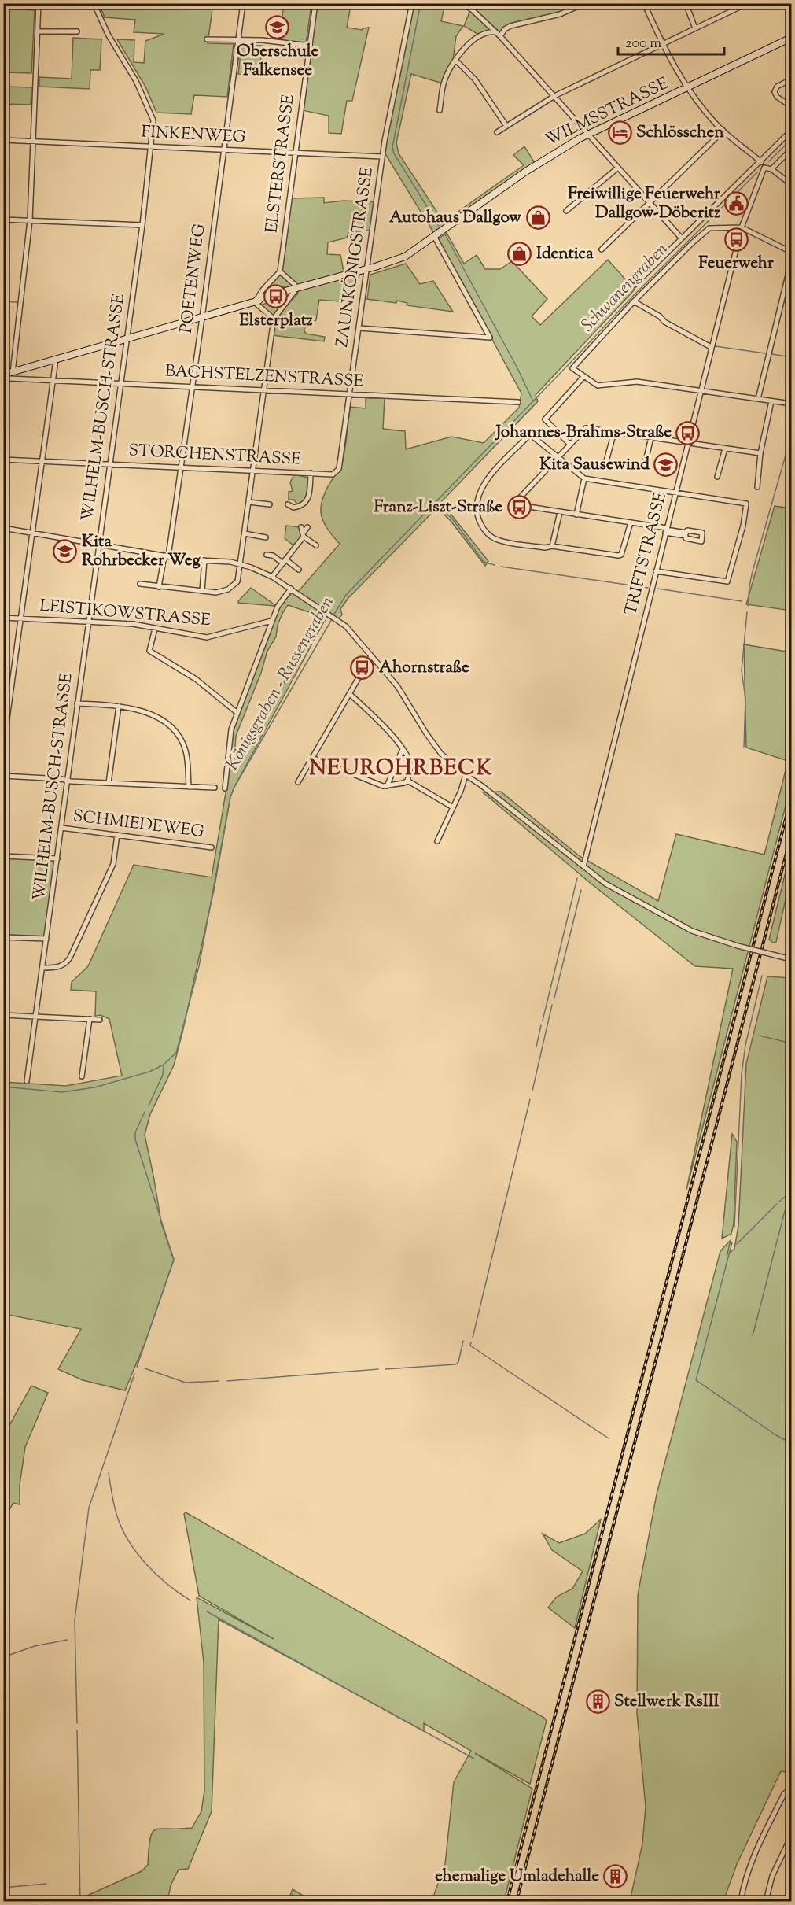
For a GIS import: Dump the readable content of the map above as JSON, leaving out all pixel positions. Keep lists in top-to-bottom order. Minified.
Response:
{"streets":{"street":["WILMSSTRASSE","FINKENWEG","ELSTERSTRASSE","ZAUNKÖNIGSTRASSE","POETENWEG","BACHSTELZENSTRASSE","WILHELM-BUSCH-STRASSE","STORCHENSTRASSE","TRIFTSTRASSE","LEISTIKOWSTRASSE","SCHMIEDEWEG"]},"crossings":[["WILMSSTRASSE","ZAUNKÖNIGSTRASSE"],["WILMSSTRASSE","POETENWEG"],["WILMSSTRASSE","BACHSTELZENSTRASSE"],["WILMSSTRASSE","WILHELM-BUSCH-STRASSE"],["FINKENWEG","ELSTERSTRASSE"],["FINKENWEG","ZAUNKÖNIGSTRASSE"],["FINKENWEG","POETENWEG"],["FINKENWEG","WILHELM-BUSCH-STRASSE"],["ZAUNKÖNIGSTRASSE","BACHSTELZENSTRASSE"],["ZAUNKÖNIGSTRASSE","STORCHENSTRASSE"],["POETENWEG","BACHSTELZENSTRASSE"],["POETENWEG","STORCHENSTRASSE"],["BACHSTELZENSTRASSE","WILHELM-BUSCH-STRASSE"],["WILHELM-BUSCH-STRASSE","STORCHENSTRASSE"],["WILHELM-BUSCH-STRASSE","LEISTIKOWSTRASSE"],["WILHELM-BUSCH-STRASSE","SCHMIEDEWEG"]],"districts":["NEUROHRBECK"],"water":["Schwanengraben","Königsgraben - Russengraben"],"places":{"school or university":["Oberschule Falkensee","Kita Sausewind","Kita Rohrbecker Weg"],"hotel":["Schlösschen"],"public building":["Freiwillige Feuerwehr Dallgow-Döberitz"],"shop":["Autohaus Dallgow","Identica"],"bus stop":["Feuerwehr","Elsterplatz","Johannes-Brahms-Straße","Franz-Liszt-Straße","Ahornstraße"],"building":["Stellwerk RsIII","ehemalige Umladehalle"]},"scale_bar":"200 m"}
